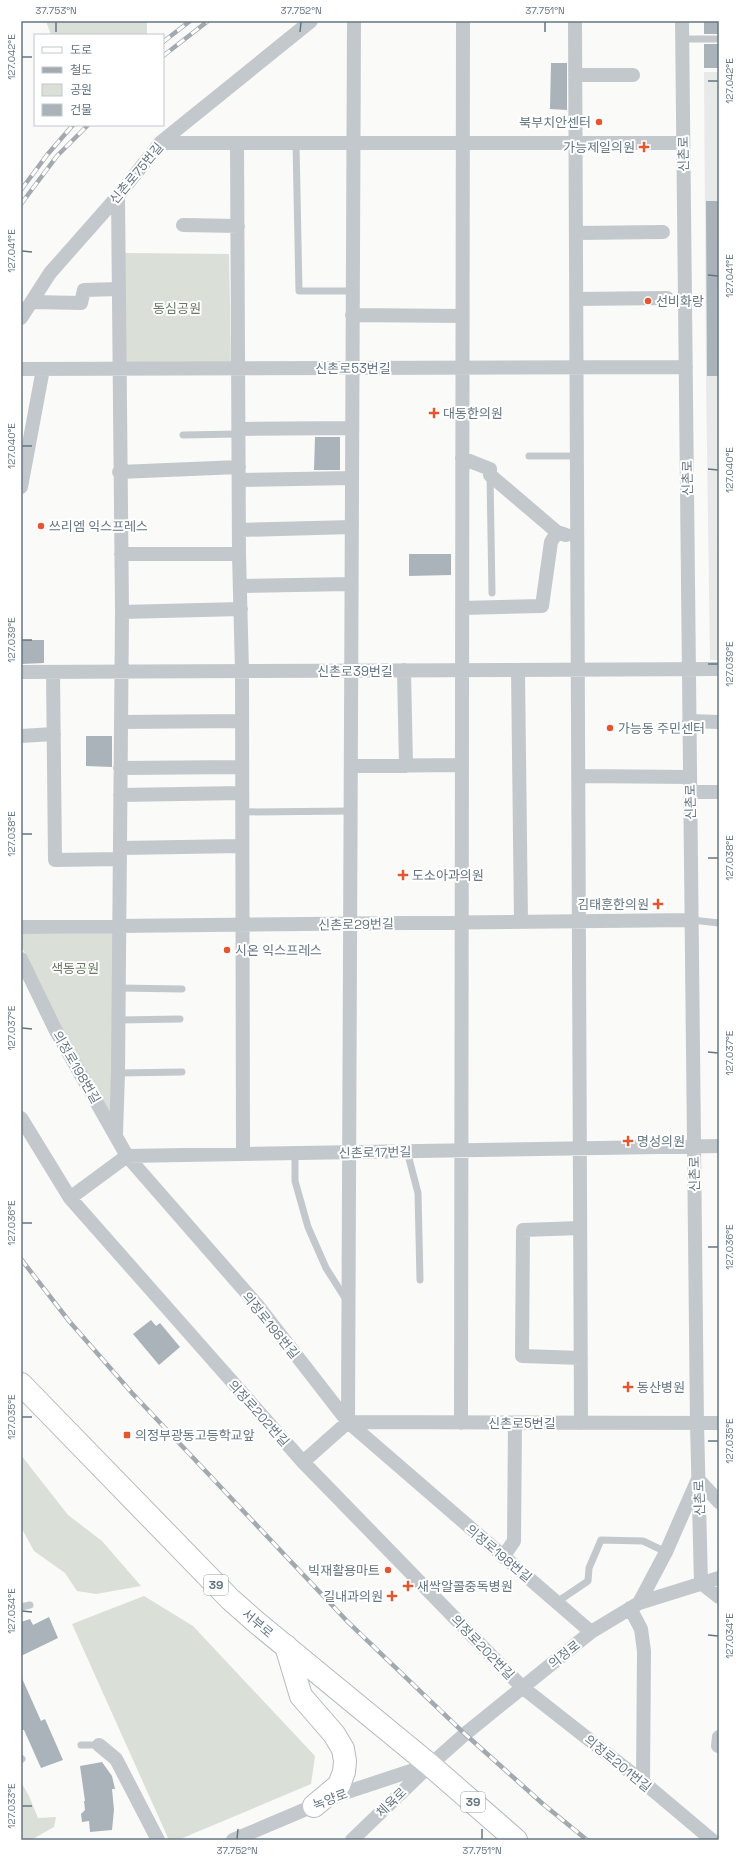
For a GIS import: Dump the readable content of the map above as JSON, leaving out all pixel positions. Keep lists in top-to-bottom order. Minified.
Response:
{"streets":{"main road":["39","서부로"],"street":["신촌로","신촌로75번길","신촌로53번길","신촌로39번길","신촌로29번길","의정로198번길","신촌로17번길","의정로202번길","신촌로5번길","의정로","의정로201번길","녹양로","체육로"]},"crossings":[["신촌로","신촌로53번길"],["신촌로","신촌로39번길"],["신촌로","신촌로29번길"],["신촌로","신촌로17번길"],["신촌로","신촌로5번길"],["신촌로","의정로"],["의정로198번길","신촌로17번길"],["의정로198번길","신촌로5번길"],["의정로198번길","의정로"],["의정로202번길","의정로"],["의정로202번길","의정로201번길"],["서부로","의정로"],["서부로","녹양로"],["서부로","체육로"],["의정로","의정로201번길"],["의정로","녹양로"],["의정로","체육로"],["녹양로","체육로"]],"parks":["동심공원","색동공원"],"places":{"other":["북부치안센터","선비화랑","쓰리엠 익스프레스","가능동 주민센터","시온 익스프레스","빅재활용마트"],"health":["가능제일의원","대동한의원","도소아과의원","김태훈한의원","명성의원","동산병원","새싹알콜중독병원","길내과의원"],"transit":["의정부광동고등학교앞"]},"legend":["도로","철도","공원","건물"],"coordinates":["37.753°N","37.752°N","37.751°N","127.042°E","127.041°E","127.040°E","127.039°E","127.038°E","127.037°E","127.036°E","127.035°E","127.034°E","127.033°E"]}
